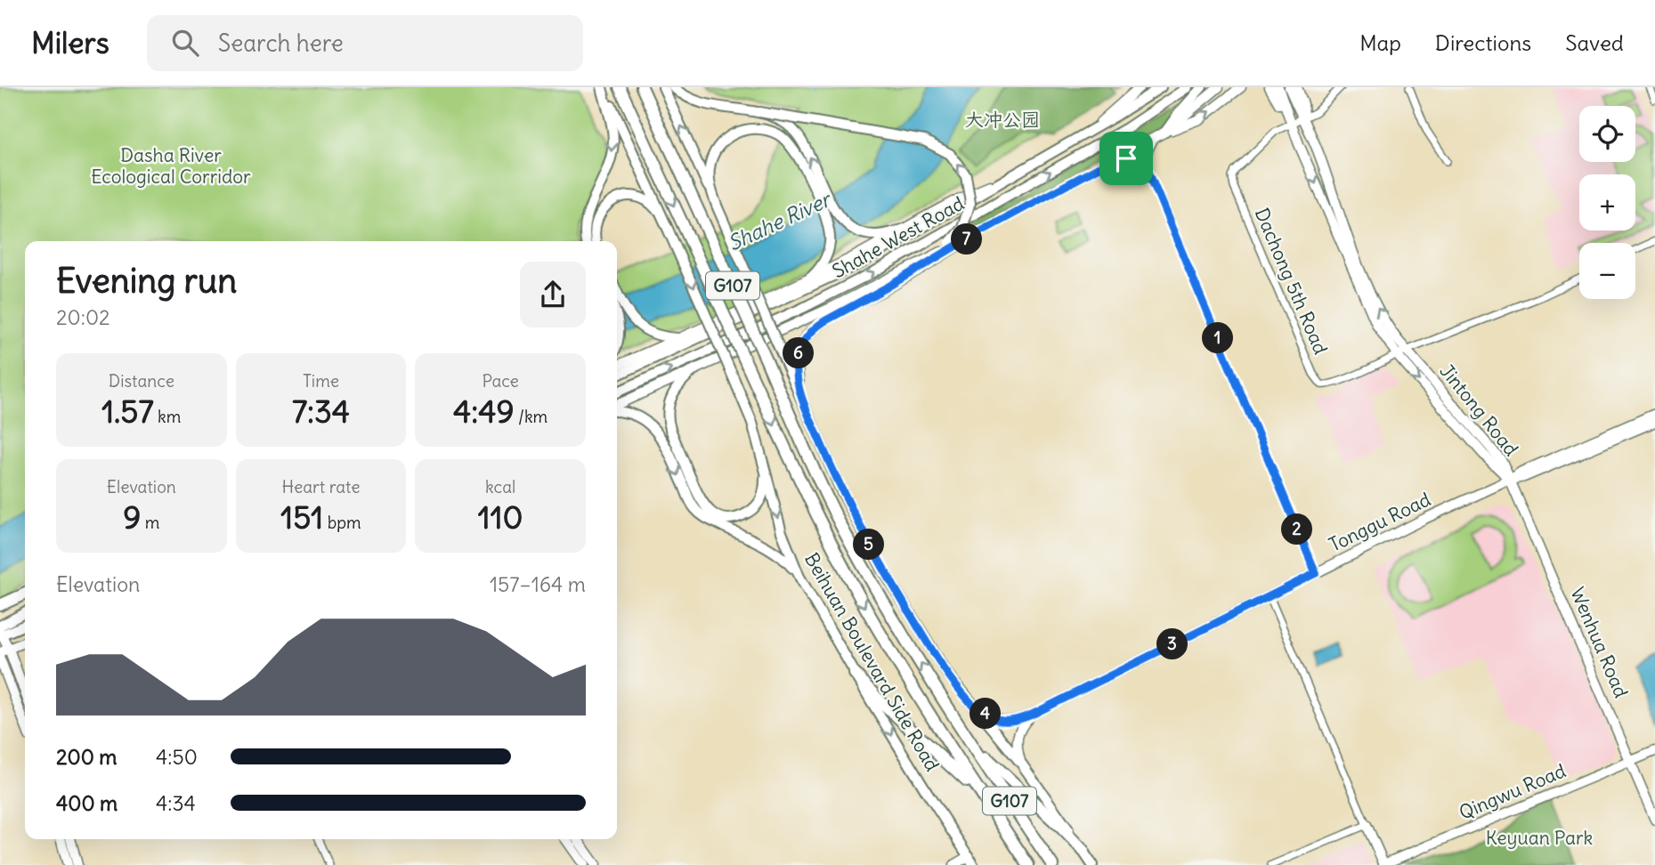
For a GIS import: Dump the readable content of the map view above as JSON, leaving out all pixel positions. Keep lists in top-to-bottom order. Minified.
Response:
{"streets":{"highway":["G107"],"main road":["Shahe West Road","Jintong Road","Tonggu Road","Wenhua Road","Beihuan Boulevard Side Road","Qingwu Road"],"street":["Dachong 5th Road"]},"crossings":[["Dachong 5th Road","Jintong Road"],["Jintong Road","Tonggu Road"],["Jintong Road","Wenhua Road"],["Tonggu Road","Wenhua Road"],["Wenhua Road","Qingwu Road"]],"water":["Shahe River"],"parks":["大冲公园","Dasha River Ecological Corridor","Keyuan Park"],"page":{"header":"Milers","search":"Search here","nav":["Map","Directions","Saved"],"map_buttons":["+","−"],"pins":["7","1","6","2","5","3","4"],"heading":["Evening run","20:02"],"stats":[["Distance","1.57 km"],["Time","7:34"],["Pace","4:49 /km"],["Elevation","9 m"],["Heart rate","151 bpm"],["kcal","110"]],"chart":["Elevation","157–164 m"],"list":[{"name":"200 m","note":"4:50"},{"name":"400 m","note":"4:34"}]}}
